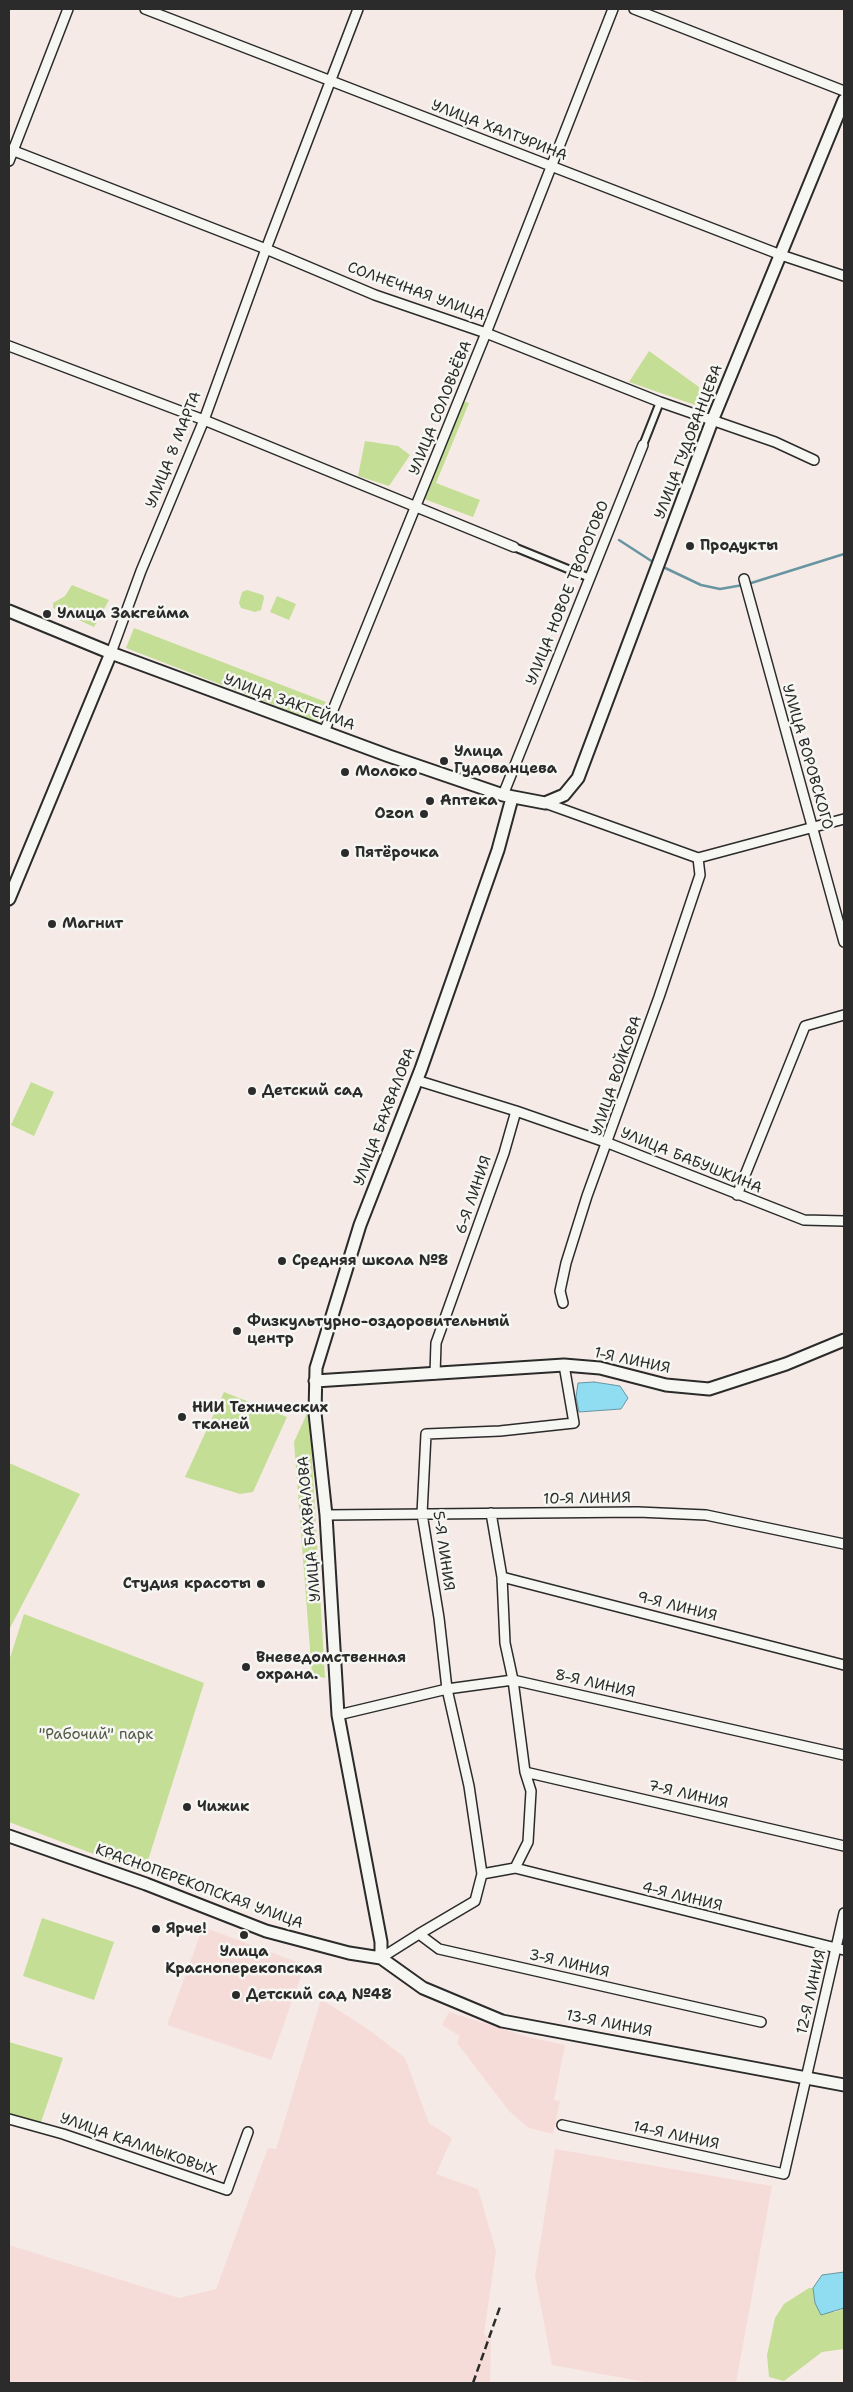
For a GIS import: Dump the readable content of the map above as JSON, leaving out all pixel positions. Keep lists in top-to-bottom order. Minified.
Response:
{"streets":{"street":["УЛИЦА ХАЛТУРИНА","СОЛНЕЧНАЯ УЛИЦА","УЛИЦА СОЛОВЬЁВА","УЛИЦА ГУДОВАНЦЕВА","УЛИЦА 8 МАРТА","УЛИЦА НОВОЕ ТВОРОГОВО","УЛИЦА ЗАКГЕЙМА","УЛИЦА ВОРОВСКОГО","УЛИЦА ВОЙКОВА","УЛИЦА БАХВАЛОВА","УЛИЦА БАБУШКИНА","6-Я ЛИНИЯ","1-Я ЛИНИЯ","10-Я ЛИНИЯ","5-Я ЛИНИЯ","9-Я ЛИНИЯ","8-Я ЛИНИЯ","7-Я ЛИНИЯ","КРАСНОПЕРЕКОПСКАЯ УЛИЦА","4-Я ЛИНИЯ","3-Я ЛИНИЯ","12-Я ЛИНИЯ","13-Я ЛИНИЯ","14-Я ЛИНИЯ","УЛИЦА КАЛМЫКОВЫХ"]},"crossings":[["УЛИЦА ХАЛТУРИНА","УЛИЦА СОЛОВЬЁВА"],["УЛИЦА ХАЛТУРИНА","УЛИЦА ГУДОВАНЦЕВА"],["УЛИЦА ХАЛТУРИНА","УЛИЦА 8 МАРТА"],["СОЛНЕЧНАЯ УЛИЦА","УЛИЦА СОЛОВЬЁВА"],["СОЛНЕЧНАЯ УЛИЦА","УЛИЦА ГУДОВАНЦЕВА"],["СОЛНЕЧНАЯ УЛИЦА","УЛИЦА 8 МАРТА"],["СОЛНЕЧНАЯ УЛИЦА","УЛИЦА НОВОЕ ТВОРОГОВО"],["УЛИЦА СОЛОВЬЁВА","УЛИЦА ЗАКГЕЙМА"],["УЛИЦА ГУДОВАНЦЕВА","УЛИЦА ЗАКГЕЙМА"],["УЛИЦА 8 МАРТА","УЛИЦА ЗАКГЕЙМА"],["УЛИЦА НОВОЕ ТВОРОГОВО","УЛИЦА ЗАКГЕЙМА"],["УЛИЦА НОВОЕ ТВОРОГОВО","УЛИЦА БАХВАЛОВА"],["УЛИЦА ЗАКГЕЙМА","УЛИЦА БАХВАЛОВА"],["УЛИЦА ВОЙКОВА","УЛИЦА БАБУШКИНА"],["УЛИЦА БАХВАЛОВА","УЛИЦА БАБУШКИНА"],["УЛИЦА БАХВАЛОВА","1-Я ЛИНИЯ"],["УЛИЦА БАХВАЛОВА","10-Я ЛИНИЯ"],["УЛИЦА БАХВАЛОВА","8-Я ЛИНИЯ"],["УЛИЦА БАХВАЛОВА","КРАСНОПЕРЕКОПСКАЯ УЛИЦА"],["УЛИЦА БАХВАЛОВА","13-Я ЛИНИЯ"],["УЛИЦА БАБУШКИНА","6-Я ЛИНИЯ"],["6-Я ЛИНИЯ","1-Я ЛИНИЯ"],["1-Я ЛИНИЯ","5-Я ЛИНИЯ"],["10-Я ЛИНИЯ","5-Я ЛИНИЯ"],["5-Я ЛИНИЯ","8-Я ЛИНИЯ"],["КРАСНОПЕРЕКОПСКАЯ УЛИЦА","13-Я ЛИНИЯ"],["4-Я ЛИНИЯ","12-Я ЛИНИЯ"],["12-Я ЛИНИЯ","13-Я ЛИНИЯ"],["12-Я ЛИНИЯ","14-Я ЛИНИЯ"]],"parks":["\"Рабочий\" парк"],"places":["Продукты","Улица Закгейма","Улица Гудованцева","Молоко","Аптека","Ozon","Пятёрочка","Магнит","Детский сад","Средняя школа №8","Физкультурно-оздоровительный центр","НИИ Технических тканей","Студия красоты","Вневедомственная охрана.","Чижик","Ярче!","Улица Красноперекопская","Детский сад №48"]}
